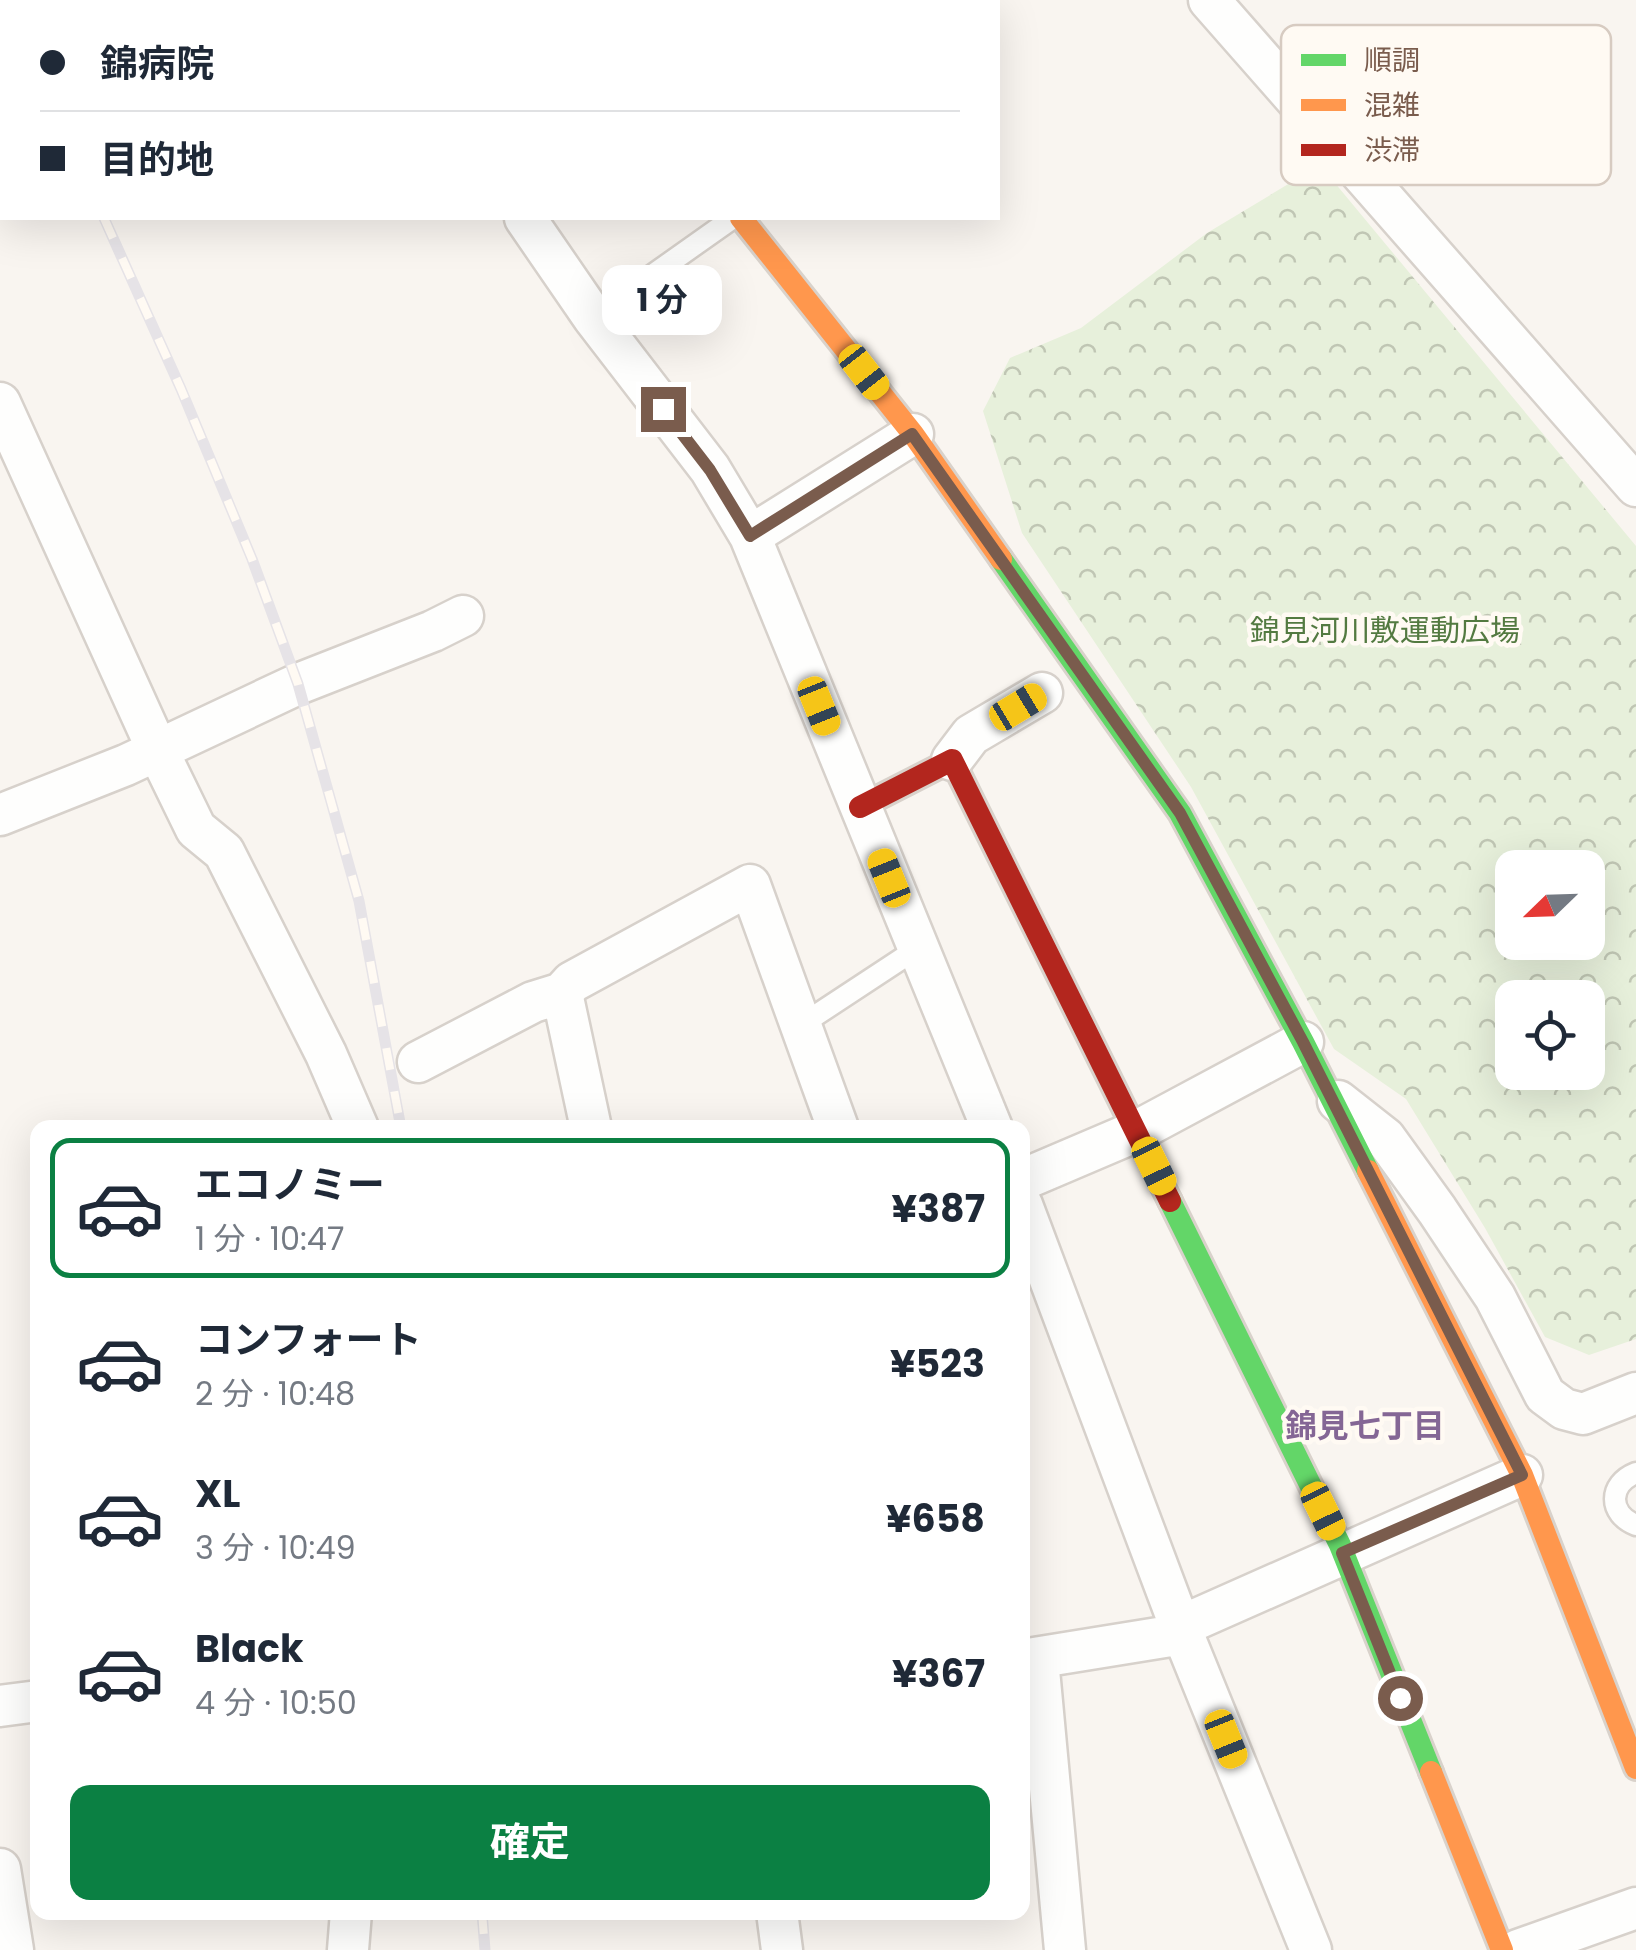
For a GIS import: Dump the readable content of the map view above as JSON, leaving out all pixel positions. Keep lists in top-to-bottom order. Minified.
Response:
{"districts":["錦見七丁目"],"parks":["錦見河川敷運動広場"],"legend":["順調","混雑","渋滞"],"north":"bottom left","page":{"banner":["錦病院","目的地"],"bubble":"1 分","list":[{"name":"エコノミー","note":"1 分 · 10:47","value":"¥387"},{"name":"コンフォート","note":"2 分 · 10:48","value":"¥523"},{"name":"XL","note":"3 分 · 10:49","value":"¥658"},{"name":"Black","note":"4 分 · 10:50","value":"¥367"}],"buttons":"確定"}}
